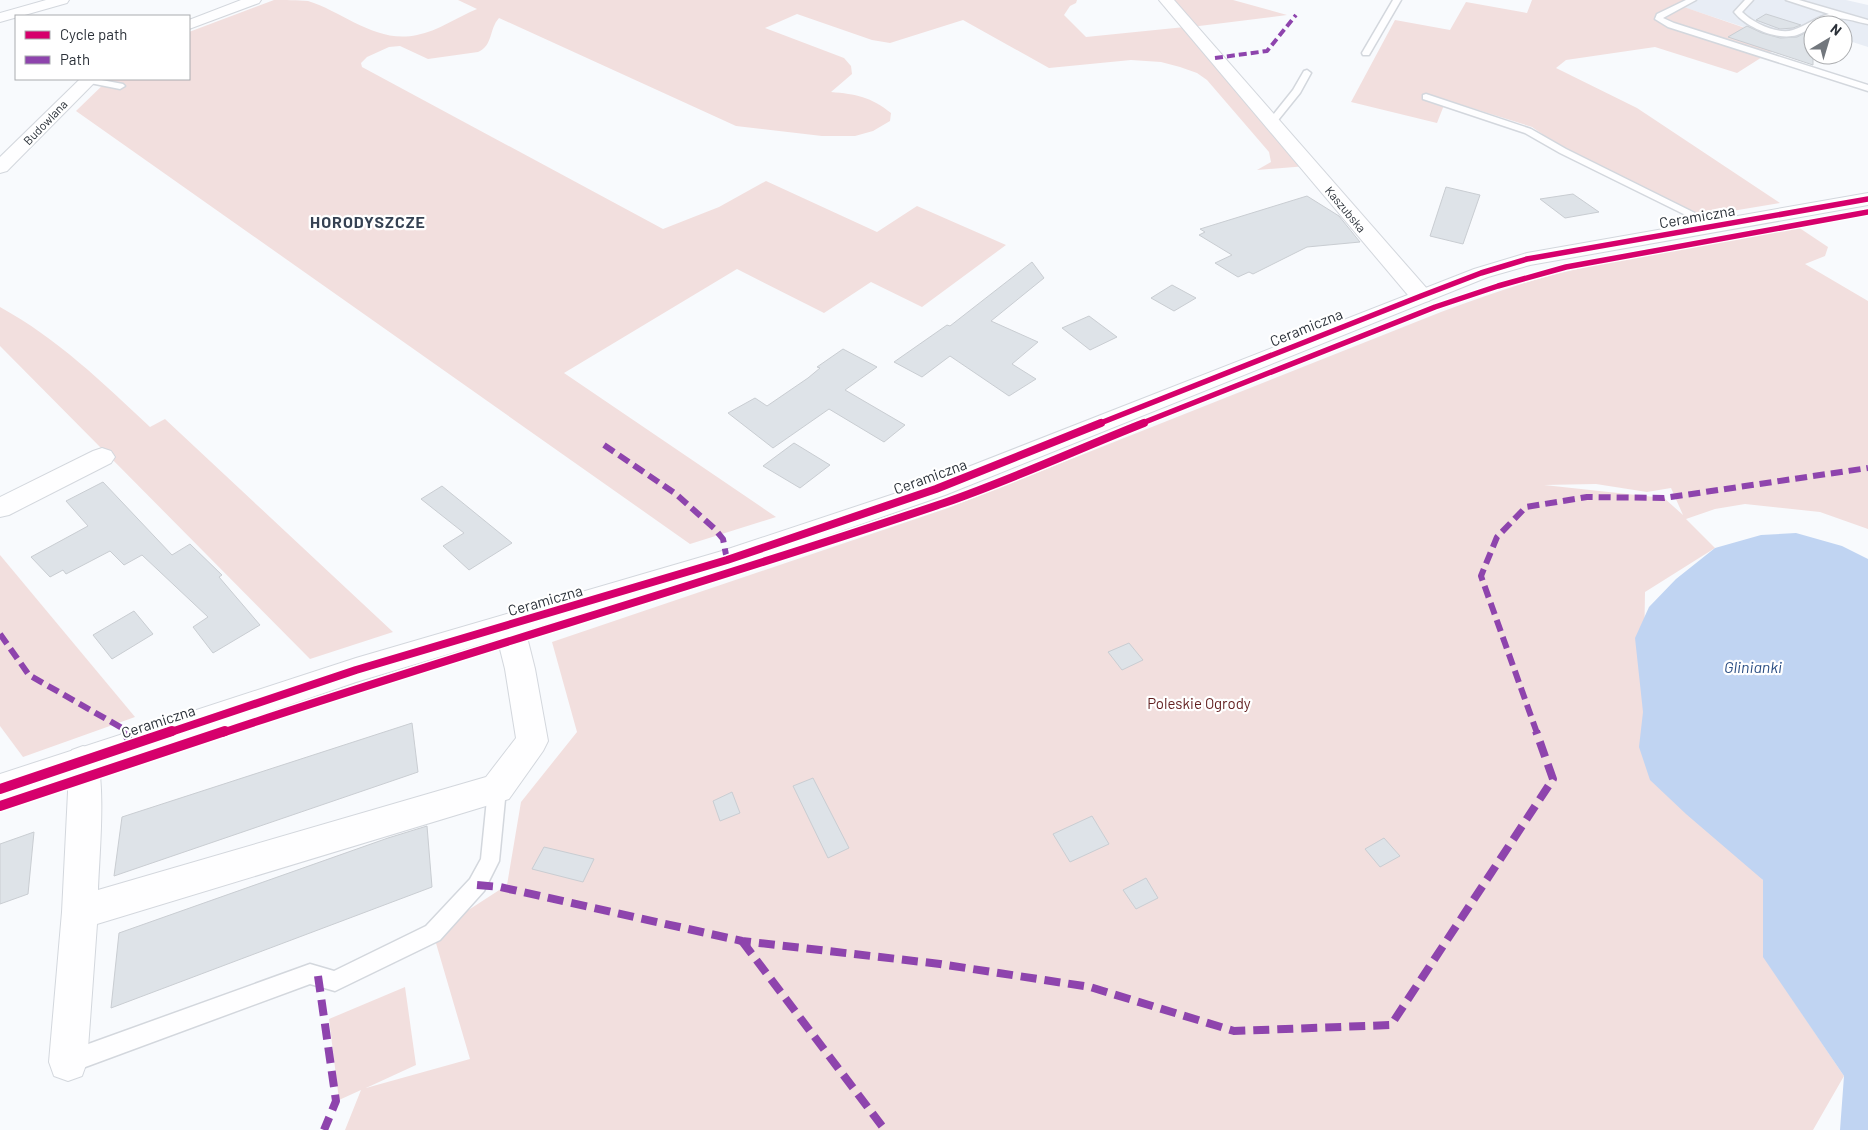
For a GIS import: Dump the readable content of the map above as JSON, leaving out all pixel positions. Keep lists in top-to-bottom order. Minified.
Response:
{"streets":{"street":["Budowlana","Kaszubska","Ceramiczna"]},"crossings":[["Kaszubska","Ceramiczna"]],"districts":["HORODYSZCZE"],"water":["Glinianki"],"parks":["Poleskie Ogrody"],"legend":["Cycle path","Path"],"north":"top right"}
